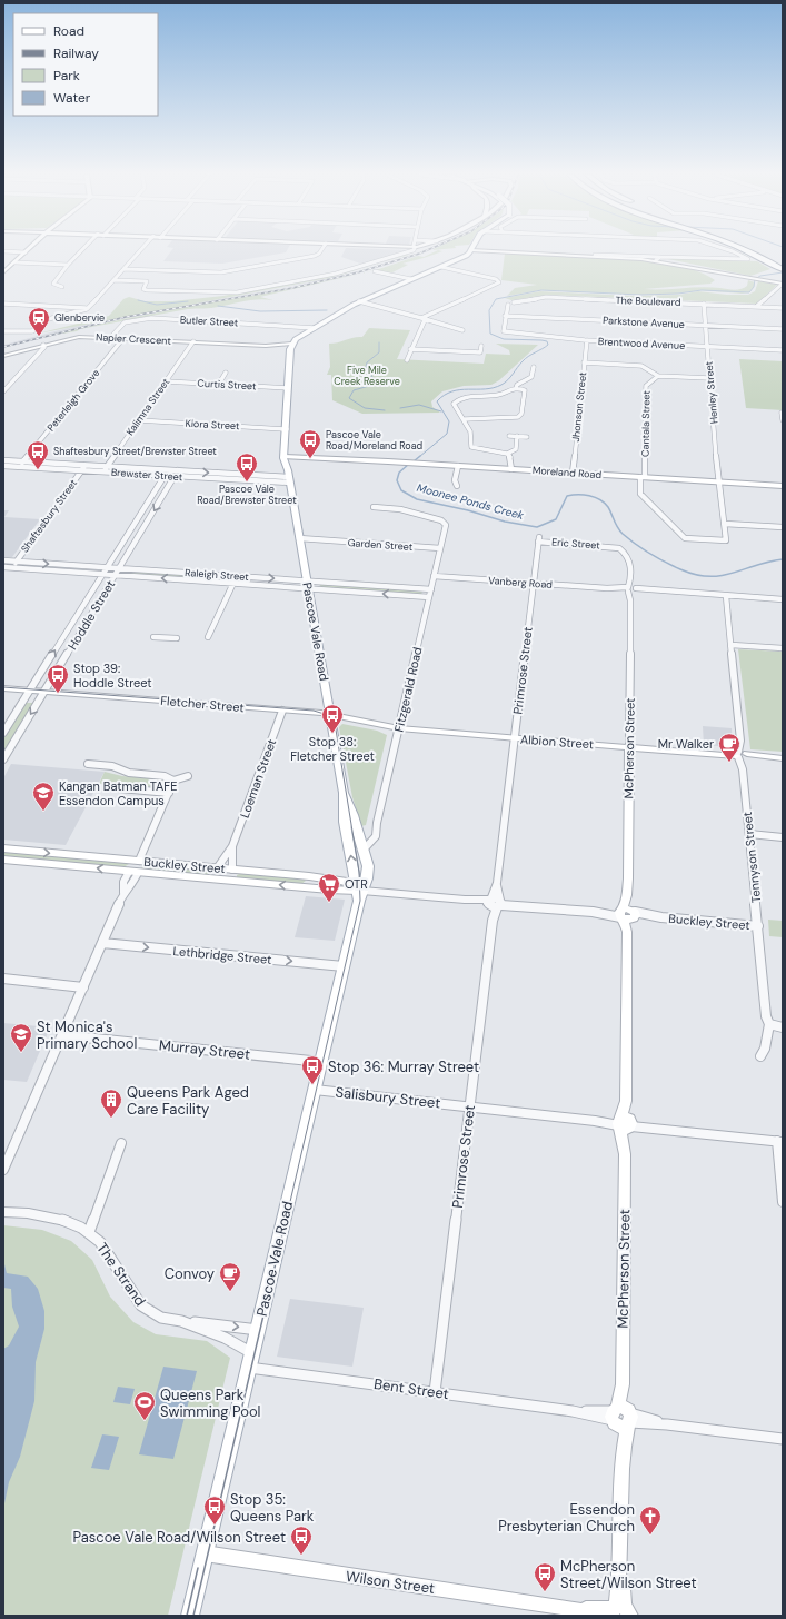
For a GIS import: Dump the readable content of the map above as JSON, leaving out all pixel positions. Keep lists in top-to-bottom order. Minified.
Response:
{"streets":{"main road":["Pascoe Vale Road"],"street":["The Boulevard","Butler Street","Parkstone Avenue","Napier Crescent","Brentwood Avenue","Curtis Street","Henley Street","Peterleigh Grove","Kalimna Street","Jhonson Street","Cantala Street","Kiora Street","Moreland Road","Brewster Street","Shaftesbury Street","Eric Street","Garden Street","Raleigh Street","Vanberg Road","Hoddle Street","Primrose Street","Fitzgerald Road","Fletcher Street","Albion Street","McPherson Street","Loeman Street","Tennyson Street","Buckley Street","Lethbridge Street","Murray Street","Salisbury Street","The Strand","Bent Street","Wilson Street"]},"crossings":[["The Boulevard","Henley Street"],["Butler Street","Napier Crescent"],["Parkstone Avenue","Brentwood Avenue"],["Parkstone Avenue","Henley Street"],["Napier Crescent","Peterleigh Grove"],["Napier Crescent","Kalimna Street"],["Napier Crescent","Pascoe Vale Road"],["Brentwood Avenue","Henley Street"],["Brentwood Avenue","Jhonson Street"],["Curtis Street","Kalimna Street"],["Curtis Street","Pascoe Vale Road"],["Henley Street","Moreland Road"],["Peterleigh Grove","Brewster Street"],["Kalimna Street","Kiora Street"],["Kalimna Street","Brewster Street"],["Jhonson Street","Moreland Road"],["Cantala Street","Moreland Road"],["Kiora Street","Pascoe Vale Road"],["Moreland Road","Pascoe Vale Road"],["Brewster Street","Shaftesbury Street"],["Brewster Street","Hoddle Street"],["Brewster Street","Pascoe Vale Road"],["Shaftesbury Street","Raleigh Street"],["Eric Street","Vanberg Road"],["Eric Street","Primrose Street"],["Eric Street","McPherson Street"],["Garden Street","Pascoe Vale Road"],["Garden Street","Fitzgerald Road"],["Raleigh Street","Hoddle Street"],["Raleigh Street","Pascoe Vale Road"],["Raleigh Street","Fitzgerald Road"],["Vanberg Road","Primrose Street"],["Vanberg Road","Fitzgerald Road"],["Vanberg Road","McPherson Street"],["Hoddle Street","Fletcher Street"],["Pascoe Vale Road","Fitzgerald Road"],["Pascoe Vale Road","Fletcher Street"],["Pascoe Vale Road","Buckley Street"],["Pascoe Vale Road","Lethbridge Street"],["Pascoe Vale Road","Murray Street"],["Pascoe Vale Road","Salisbury Street"],["Pascoe Vale Road","The Strand"],["Pascoe Vale Road","Bent Street"],["Pascoe Vale Road","Wilson Street"],["Primrose Street","Albion Street"],["Primrose Street","Buckley Street"],["Primrose Street","Salisbury Street"],["Primrose Street","Bent Street"],["Fitzgerald Road","Fletcher Street"],["Fitzgerald Road","Albion Street"],["Fletcher Street","Albion Street"],["Fletcher Street","Loeman Street"],["Albion Street","McPherson Street"],["Albion Street","Tennyson Street"],["McPherson Street","Buckley Street"],["McPherson Street","Salisbury Street"],["McPherson Street","Bent Street"],["McPherson Street","Wilson Street"],["Loeman Street","Buckley Street"],["Tennyson Street","Buckley Street"]],"one_way":["Lethbridge Street"],"water":["Moonee Ponds Creek"],"parks":["Five Mile Creek Reserve"],"places":{"station":["Glenbervie"],"bus stop":["Pascoe Vale Road/Moreland Road","Shaftesbury Street/Brewster Street","Pascoe Vale Road/Brewster Street","Stop 39: Hoddle Street","Stop 38: Fletcher Street","Stop 36: Murray Street","Stop 35: Queens Park","Pascoe Vale Road/Wilson Street","McPherson Street/Wilson Street"],"cafe":["Mr Walker","Convoy"],"school or university":["Kangan Batman TAFE Essendon Campus","St Monica's Primary School"],"supermarket":["OTR"],"building":["Queens Park Aged Care Facility"],"sports":["Queens Park Swimming Pool"],"church":["Essendon Presbyterian Church"]},"legend":["Road","Railway","Park","Water"]}
